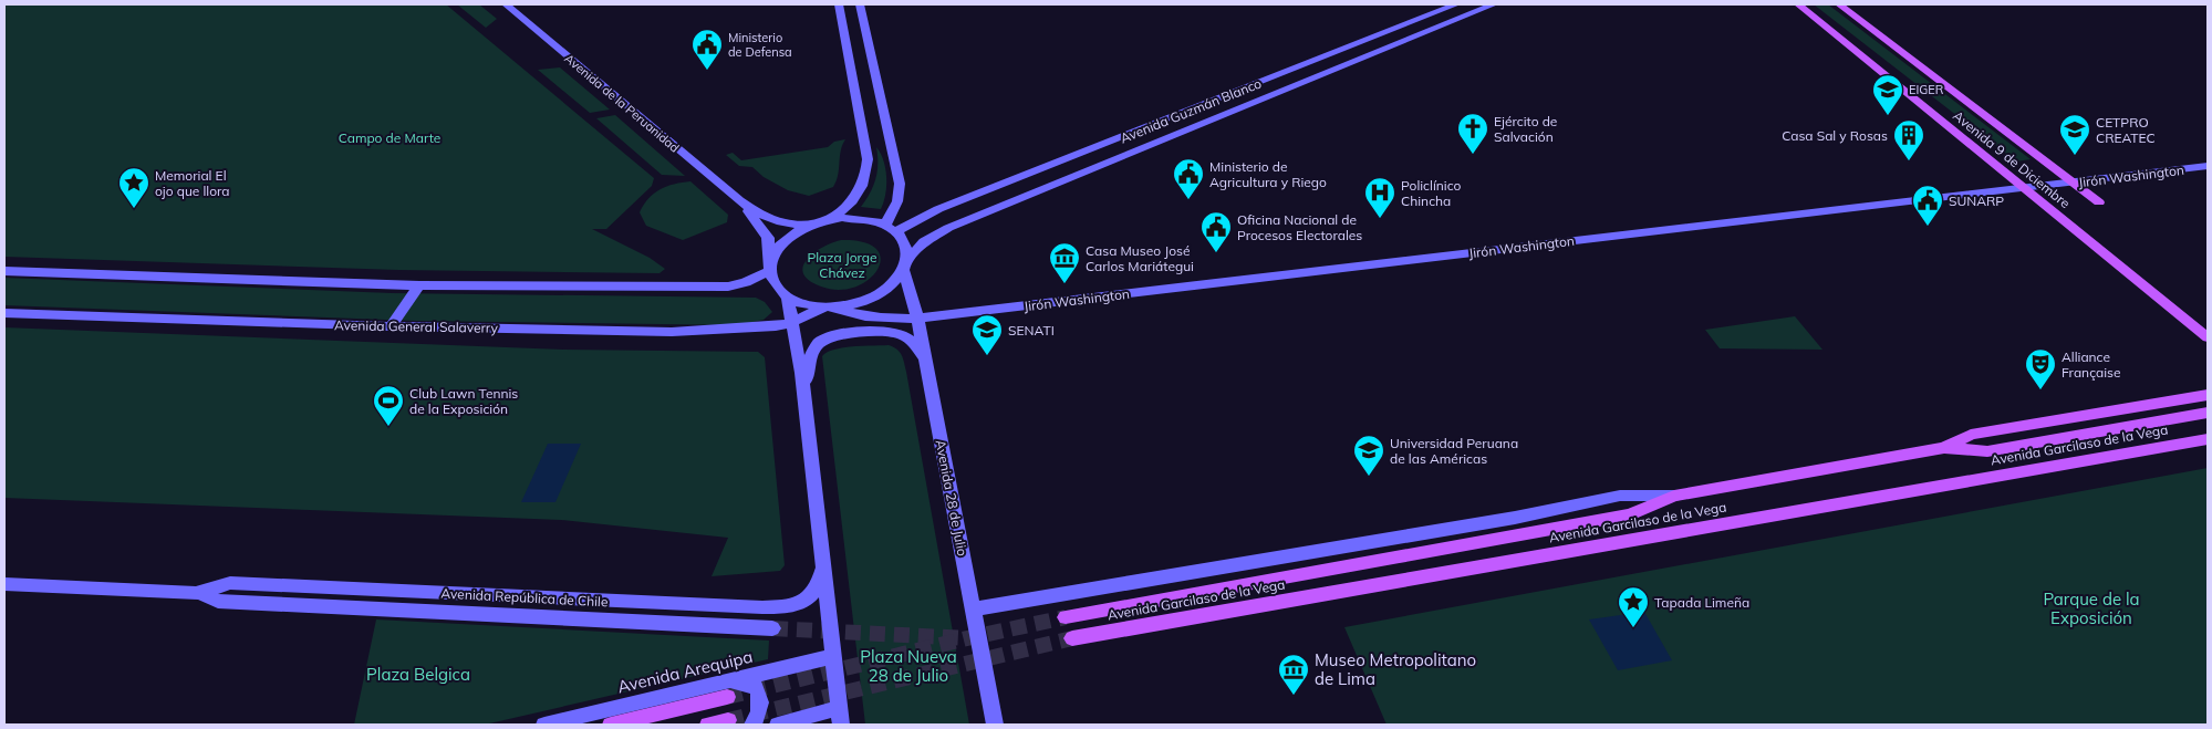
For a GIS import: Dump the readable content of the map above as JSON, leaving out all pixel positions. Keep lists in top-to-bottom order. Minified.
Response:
{"streets":{"main road":["Avenida de la Peruanidad","Avenida Guzmán Blanco","Avenida 9 de Diciembre","Jirón Washington","Avenida General Salaverry","Avenida Garcilaso de la Vega","Avenida 28 de Julio","Avenida República de Chile","Avenida Arequipa"]},"crossings":[["Avenida de la Peruanidad","Avenida Guzmán Blanco"],["Avenida de la Peruanidad","Jirón Washington"],["Avenida de la Peruanidad","Avenida General Salaverry"],["Avenida de la Peruanidad","Avenida 28 de Julio"],["Avenida Guzmán Blanco","Jirón Washington"],["Avenida Guzmán Blanco","Avenida General Salaverry"],["Avenida Guzmán Blanco","Avenida 28 de Julio"],["Avenida 9 de Diciembre","Jirón Washington"],["Jirón Washington","Avenida General Salaverry"],["Jirón Washington","Avenida 28 de Julio"],["Avenida General Salaverry","Avenida 28 de Julio"],["Avenida Garcilaso de la Vega","Avenida 28 de Julio"]],"parks":["Campo de Marte","Plaza Jorge Chávez","Parque de la Exposición","Plaza Nueva 28 de Julio","Plaza Belgica"],"places":{"public building":["Ministerio de Defensa","Ministerio de Agricultura y Riego","SUNARP","Oficina Nacional de Procesos Electorales"],"school or university":["EIGER","CETPRO CREATEC","SENATI","Universidad Peruana de las Américas"],"church":["Ejército de Salvación"],"building":["Casa Sal y Rosas"],"place":["Memorial El ojo que llora","Tapada Limeña"],"hospital":["Policlínico Chincha"],"museum":["Casa Museo José Carlos Mariátegui","Museo Metropolitano de Lima"],"theatre":["Alliance Française"],"sports":["Club Lawn Tennis de la Exposición"]}}
